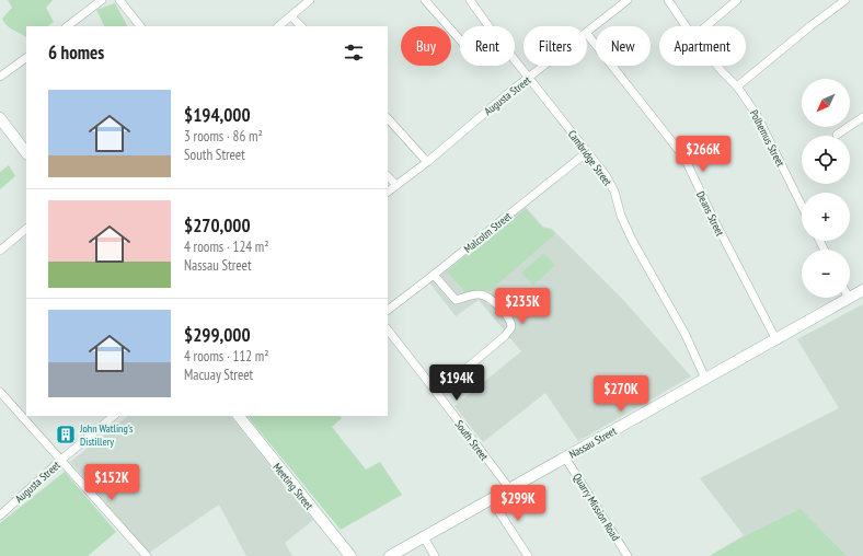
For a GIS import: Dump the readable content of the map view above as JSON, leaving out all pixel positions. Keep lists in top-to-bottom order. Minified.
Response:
{"streets":{"main road":["Nassau Street","Meeting Street"],"street":["Augusta Street","Polhemus Street","Cambridge Street","Deans Street","Malcolm Street","South Street","Quarry Mission Road"]},"crossings":[["Augusta Street","Cambridge Street"],["Augusta Street","Deans Street"],["Cambridge Street","Malcolm Street"],["Cambridge Street","Nassau Street"],["Deans Street","Nassau Street"],["South Street","Nassau Street"],["Nassau Street","Quarry Mission Road"]],"places":{"building":["John Watling's Distillery"]},"north":"bottom left","page":{"chip":["Buy","Rent","Filters","New","Apartment"],"heading":"6 homes","map_buttons":["+","−"],"list":[{"name":"$194,000","note":"3 rooms · 86 m² · South Street"},{"name":"$270,000","note":"4 rooms · 124 m² · Nassau Street"},{"name":"$299,000","note":"4 rooms · 112 m² · Macuay Street"}],"price":["$266K","$235K","$194K","$270K","$152K","$299K"]}}
